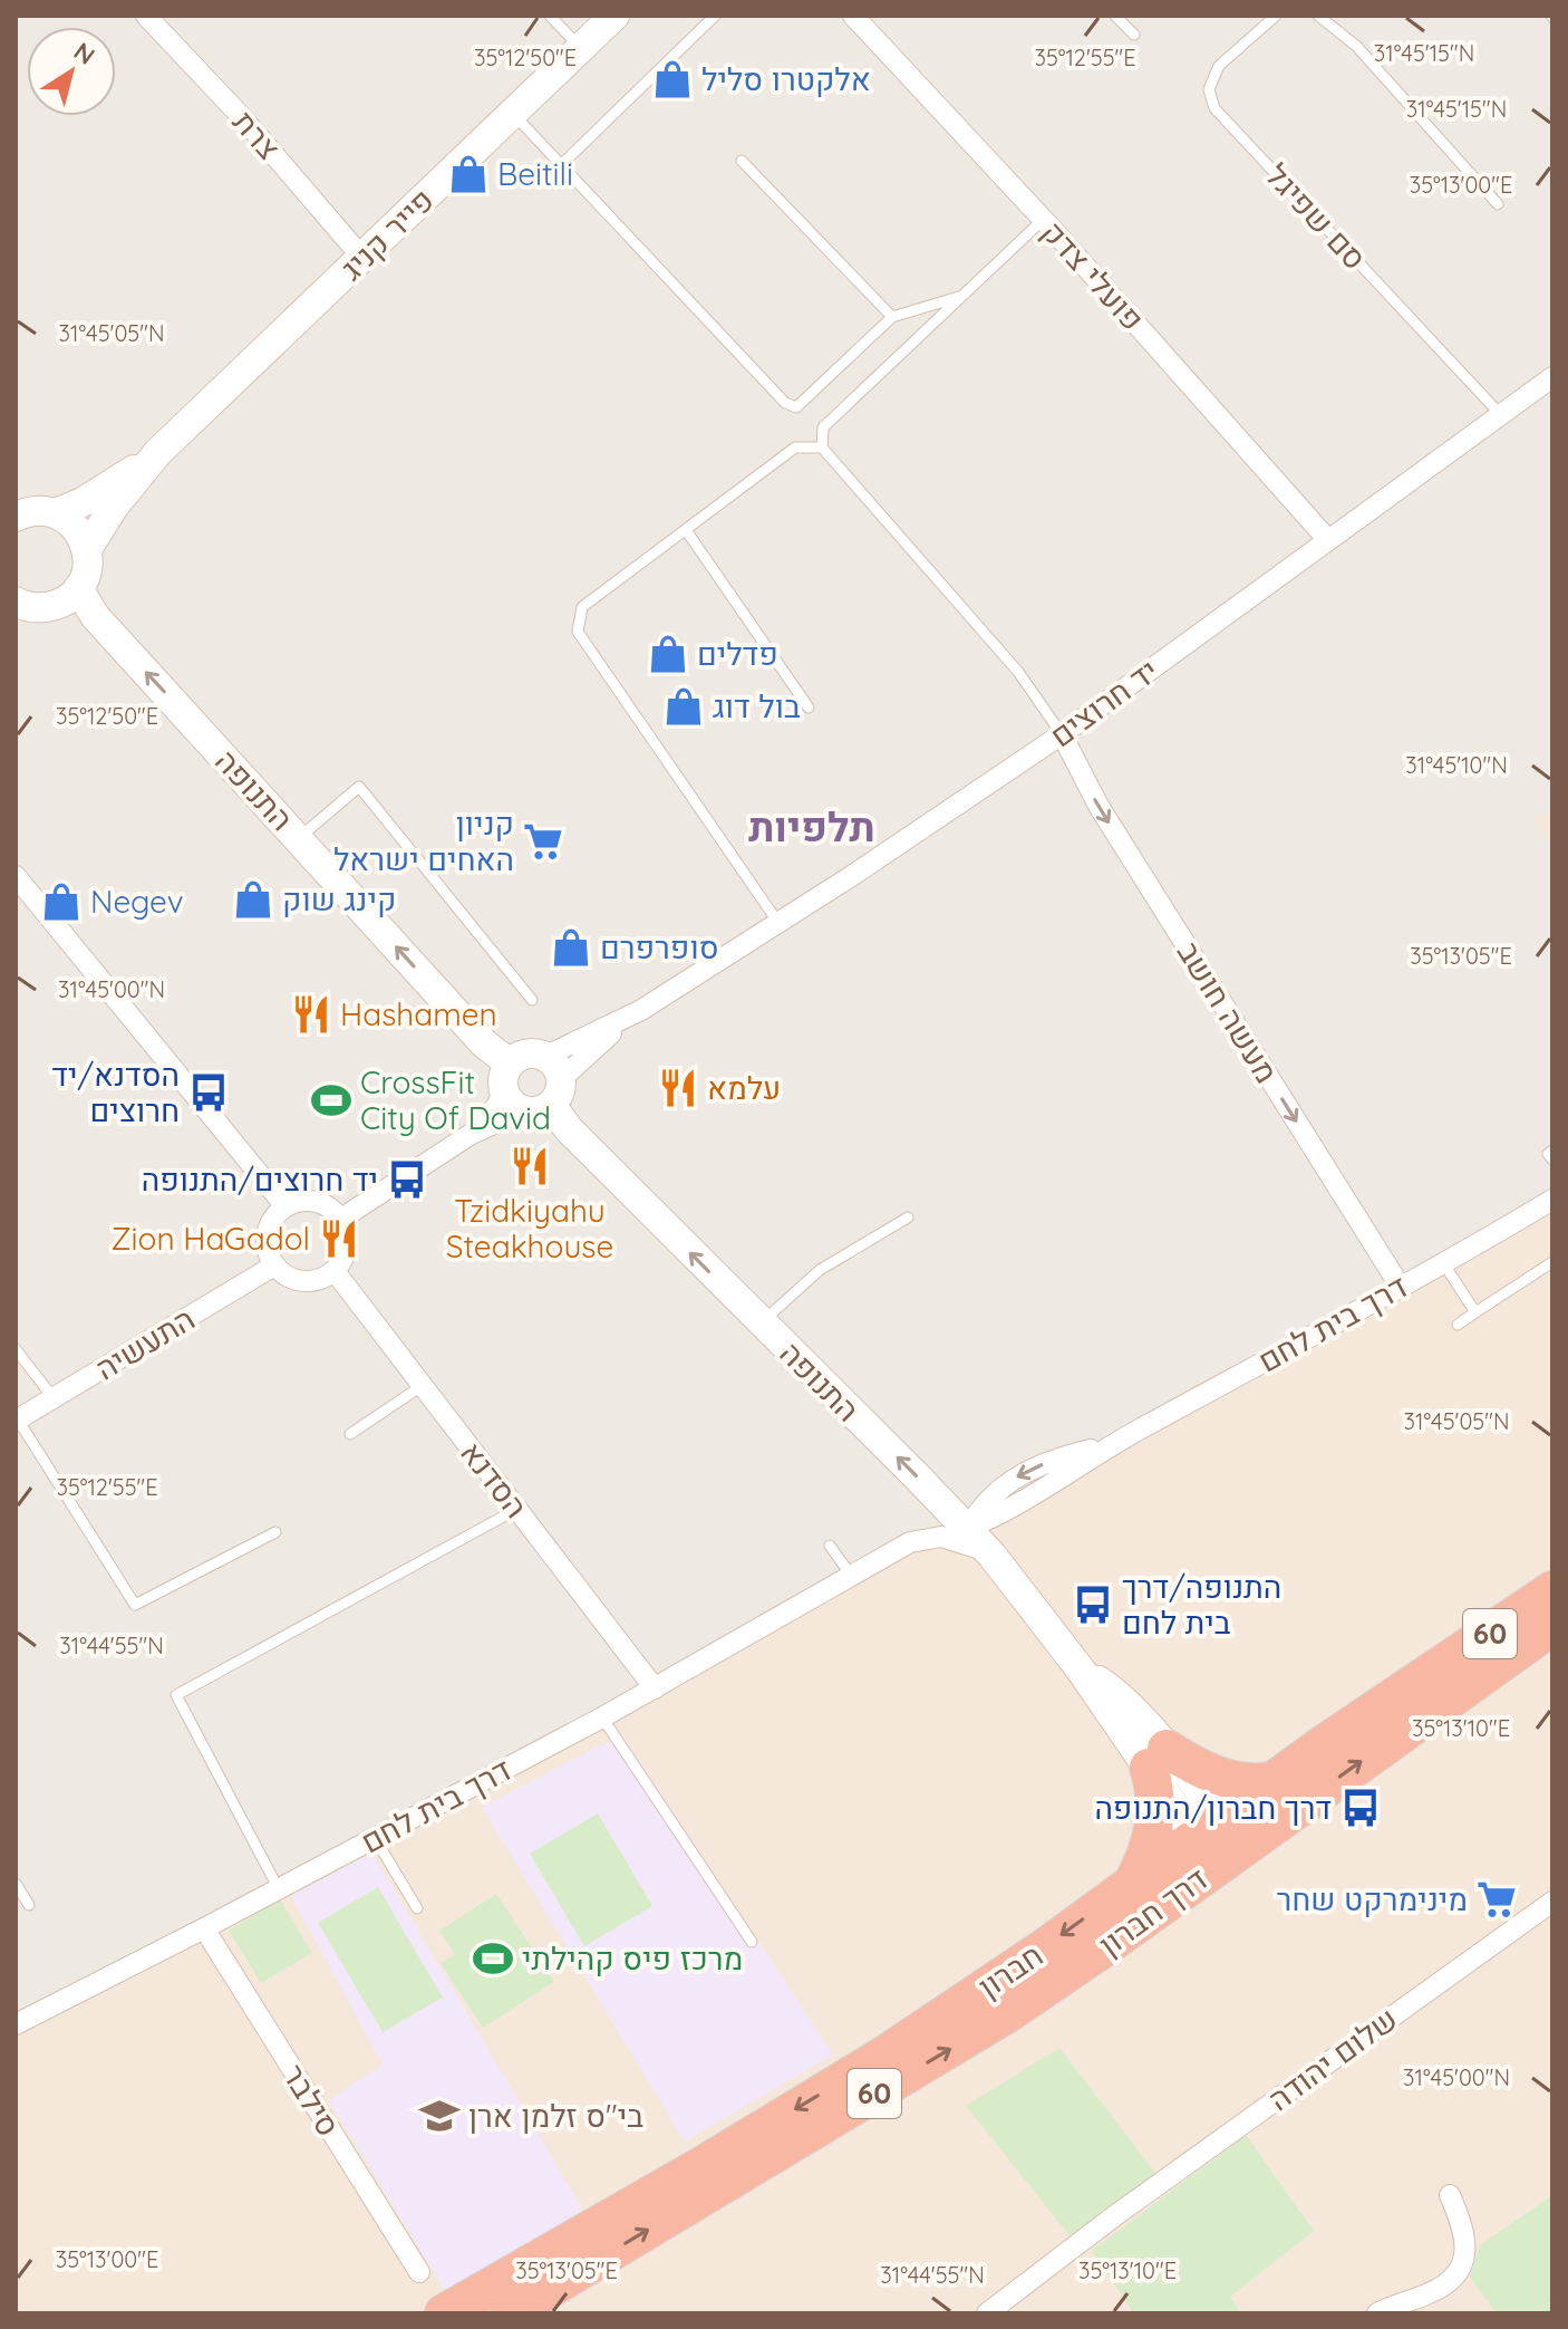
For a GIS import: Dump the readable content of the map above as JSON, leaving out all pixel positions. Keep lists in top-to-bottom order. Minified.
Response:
{"streets":{"highway":["60","דרך חברון","חברון"],"street":["צרת","פייר קניג","פועלי צדק","יד חרוצים","התנופה","מעשה חושב","דרך בית לחם","התעשיה","הסדנא","שלום יהודה","סילבר"],"lane":["סם שפיגל"]},"crossings":[["צרת","פייר קניג"],["סם שפיגל","יד חרוצים"],["פייר קניג","התנופה"],["פועלי צדק","יד חרוצים"],["יד חרוצים","התנופה"],["יד חרוצים","מעשה חושב"],["יד חרוצים","התעשיה"],["יד חרוצים","הסדנא"],["התנופה","דרך בית לחם"],["התנופה","דרך חברון"],["התנופה","חברון"],["מעשה חושב","דרך בית לחם"],["דרך בית לחם","הסדנא"],["דרך בית לחם","סילבר"],["התעשיה","הסדנא"]],"one_way":["מעשה חושב","דרך חברון","חברון"],"districts":["תלפיות"],"places":{"shop":["אלקטרו סליל","Beitili","פדלים","בול דוג","קינג שוק","Negev","סופרפרם"],"supermarket":["קניון האחים ישראל","מינימרקט שחר"],"restaurant":["Hashamen","עלמא","Tzidkiyahu Steakhouse","Zion HaGadol"],"bus stop":["הסדנא/יד חרוצים","יד חרוצים/התנופה","התנופה/דרך בית לחם","דרך חברון/התנופה"],"sports":["CrossFit City Of David","מרכז פיס קהילתי"],"school or university":["בי\"ס זלמן ארן"]},"north":"top right","coordinates":["31°45'15\"N","35°12'50\"E","35°12'55\"E","35°13'00\"E","31°45'05\"N","31°45'10\"N","35°13'05\"E","31°45'00\"N","31°44'55\"N","35°13'10\"E"]}
